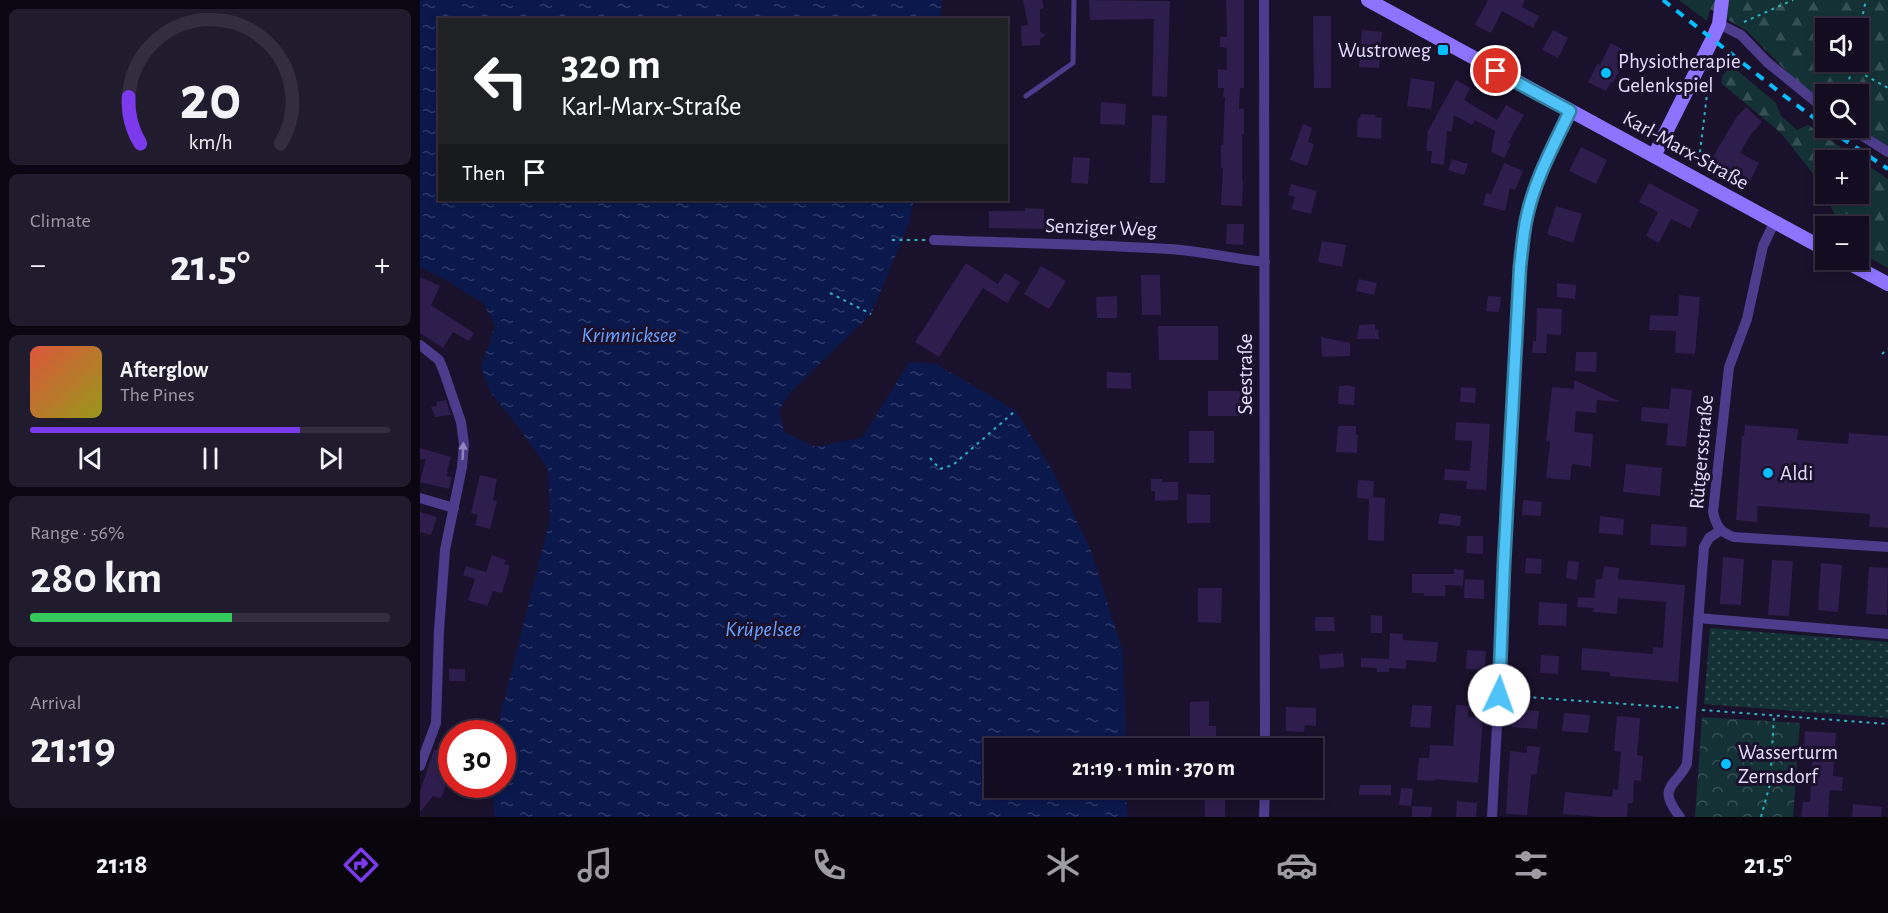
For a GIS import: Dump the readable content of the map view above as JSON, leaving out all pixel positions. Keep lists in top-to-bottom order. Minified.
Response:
{"streets":{"street":["Karl-Marx-Straße","Senziger Weg","Seestraße","Rütgersstraße"]},"crossings":[["Karl-Marx-Straße","Rütgersstraße"],["Senziger Weg","Seestraße"]],"water":["Krimnicksee","Krüpelsee"],"places":{"transit":["Wustroweg"],"other":["Physiotherapie Gelenkspiel","Aldi","Wasserturm Zernsdorf"]},"page":{"map_buttons":["+","−"],"turn":["320 m","Karl-Marx-Straße"],"then":"Then","tile":["Climate",["Range · 56%","280 km"],["Arrival","21:19"]],"heat":["−","21.5°","+"],"song":["Afterglow","The Pines"],"limit":"30","trip":"21:19 · 1 min · 370 m","tabs":["21:18","21.5°"],"gauge":["20","km/h"]}}
